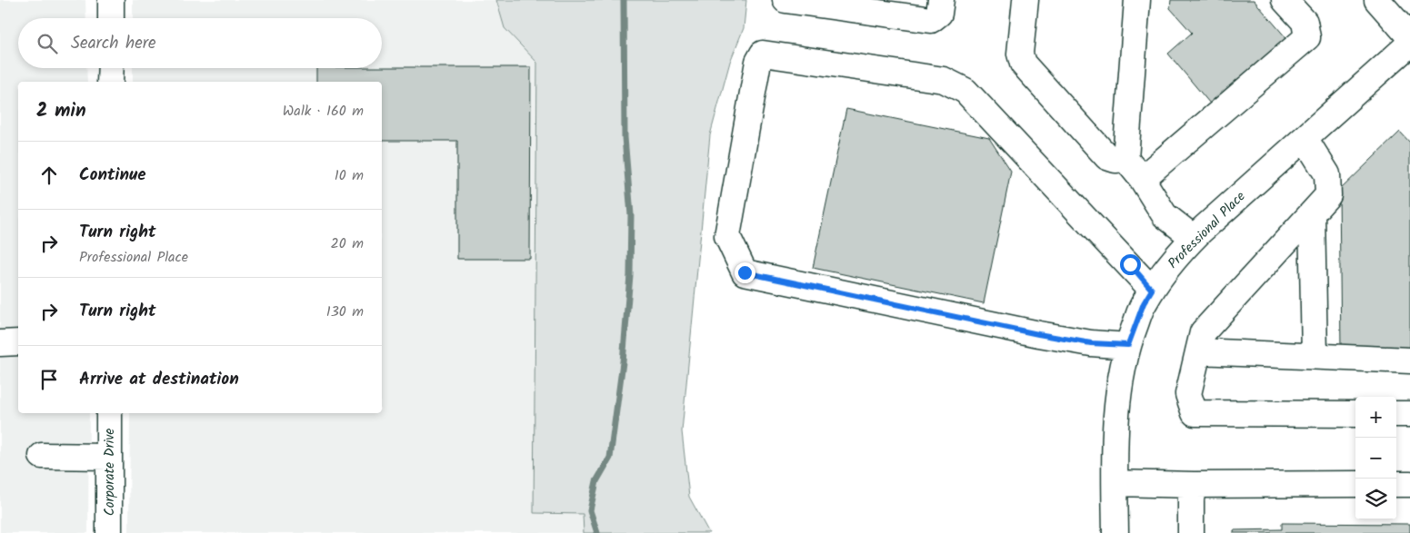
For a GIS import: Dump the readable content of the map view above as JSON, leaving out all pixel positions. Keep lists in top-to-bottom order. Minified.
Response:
{"streets":{"street":["Professional Place","Corporate Drive"]},"page":{"search":"Search here","heading":["2 min","Walk · 160 m"],"list":[["Continue","10 m"],["Turn right","Professional Place","20 m"],["Turn right","130 m"],"Arrive at destination"],"map_buttons":["+","−"]}}
